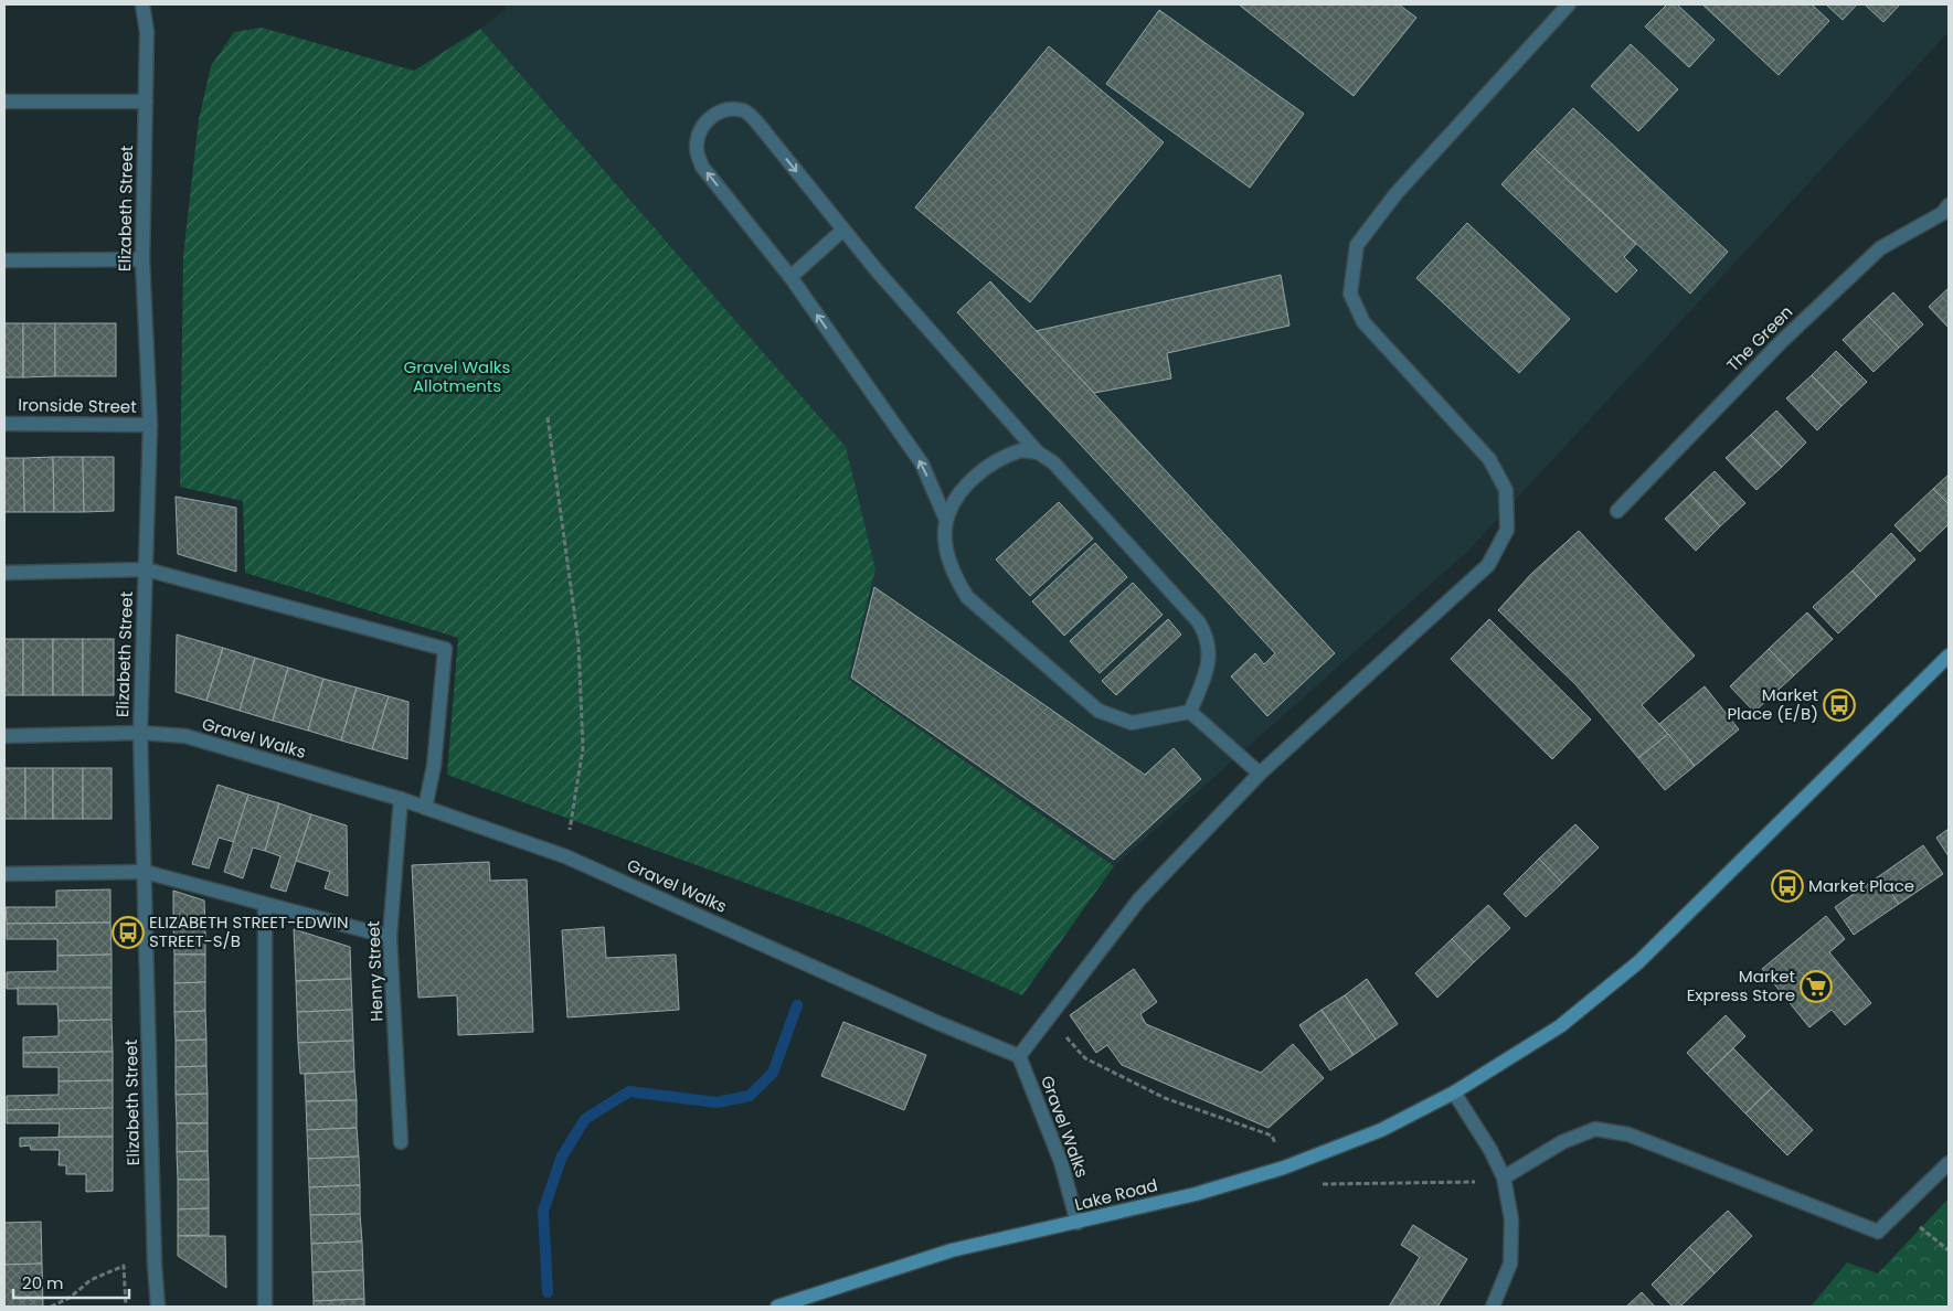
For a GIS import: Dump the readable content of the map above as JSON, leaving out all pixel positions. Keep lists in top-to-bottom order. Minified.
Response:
{"streets":{"main road":["Lake Road"],"street":["Elizabeth Street","The Green","Ironside Street","Gravel Walks","Henry Street"]},"crossings":[["Elizabeth Street","Ironside Street"],["Elizabeth Street","Gravel Walks"],["Gravel Walks","Henry Street"],["Gravel Walks","Lake Road"]],"parks":["Gravel Walks Allotments"],"places":{"bus stop":["Market Place (E/B)","Market Place","ELIZABETH STREET-EDWIN STREET-S/B"],"supermarket":["Market Express Store"]},"scale_bar":"20 m"}
